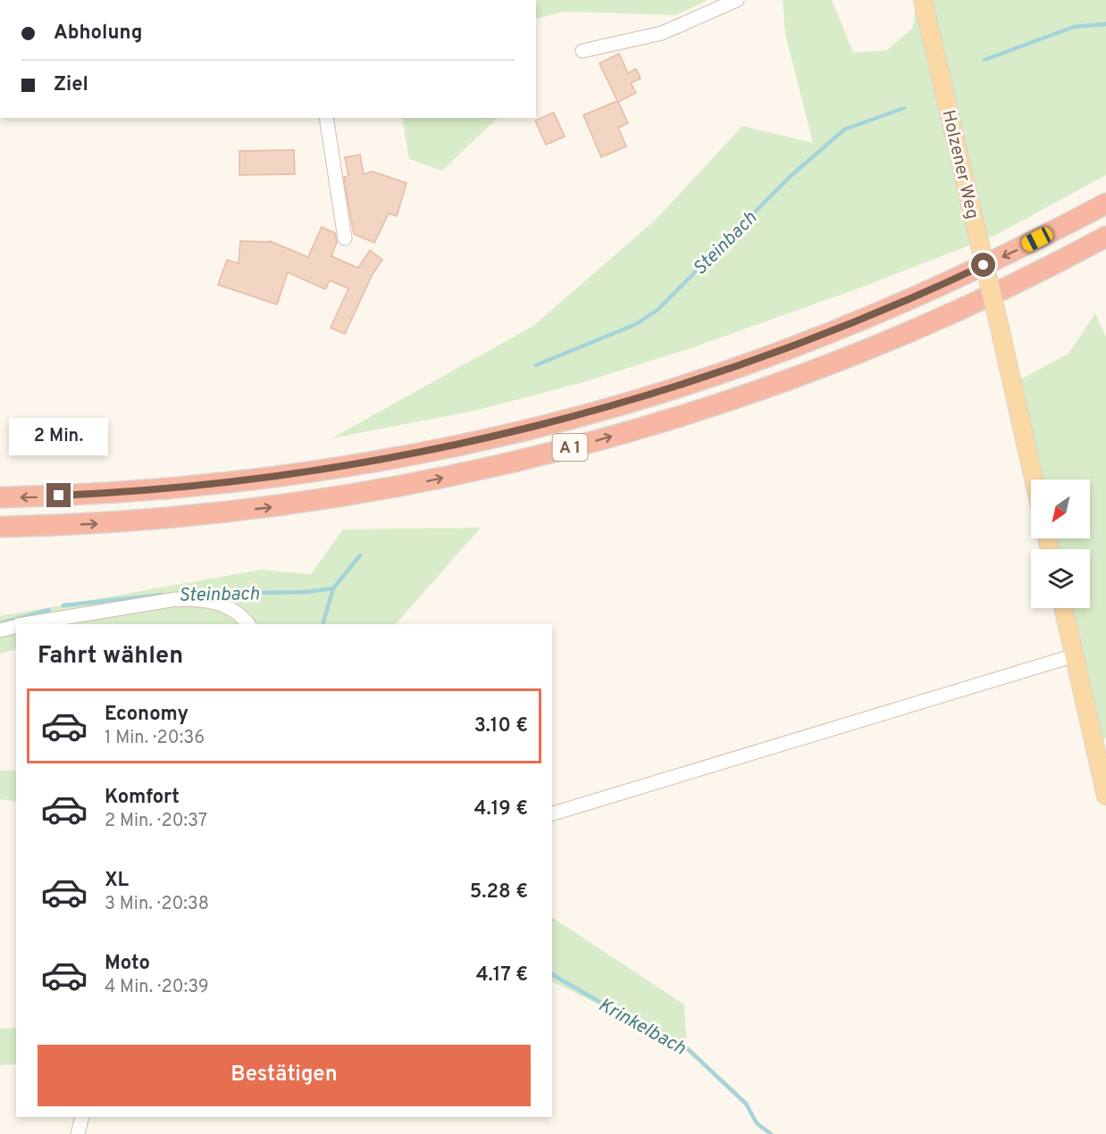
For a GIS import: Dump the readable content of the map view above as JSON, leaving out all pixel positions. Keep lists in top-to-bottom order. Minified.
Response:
{"streets":{"highway":["A 1"],"main road":["Holzener Weg"]},"water":["Steinbach","Krinkelbach"],"north":"bottom left","page":{"banner":["Abholung","Ziel"],"bubble":"2 Min.","heading":"Fahrt wählen","list":[{"name":"Economy","note":"1 Min. · 20:36","value":"3.10 €"},{"name":"Komfort","note":"2 Min. · 20:37","value":"4.19 €"},{"name":"XL","note":"3 Min. · 20:38","value":"5.28 €"},{"name":"Moto","note":"4 Min. · 20:39","value":"4.17 €"}],"buttons":"Bestätigen"}}
